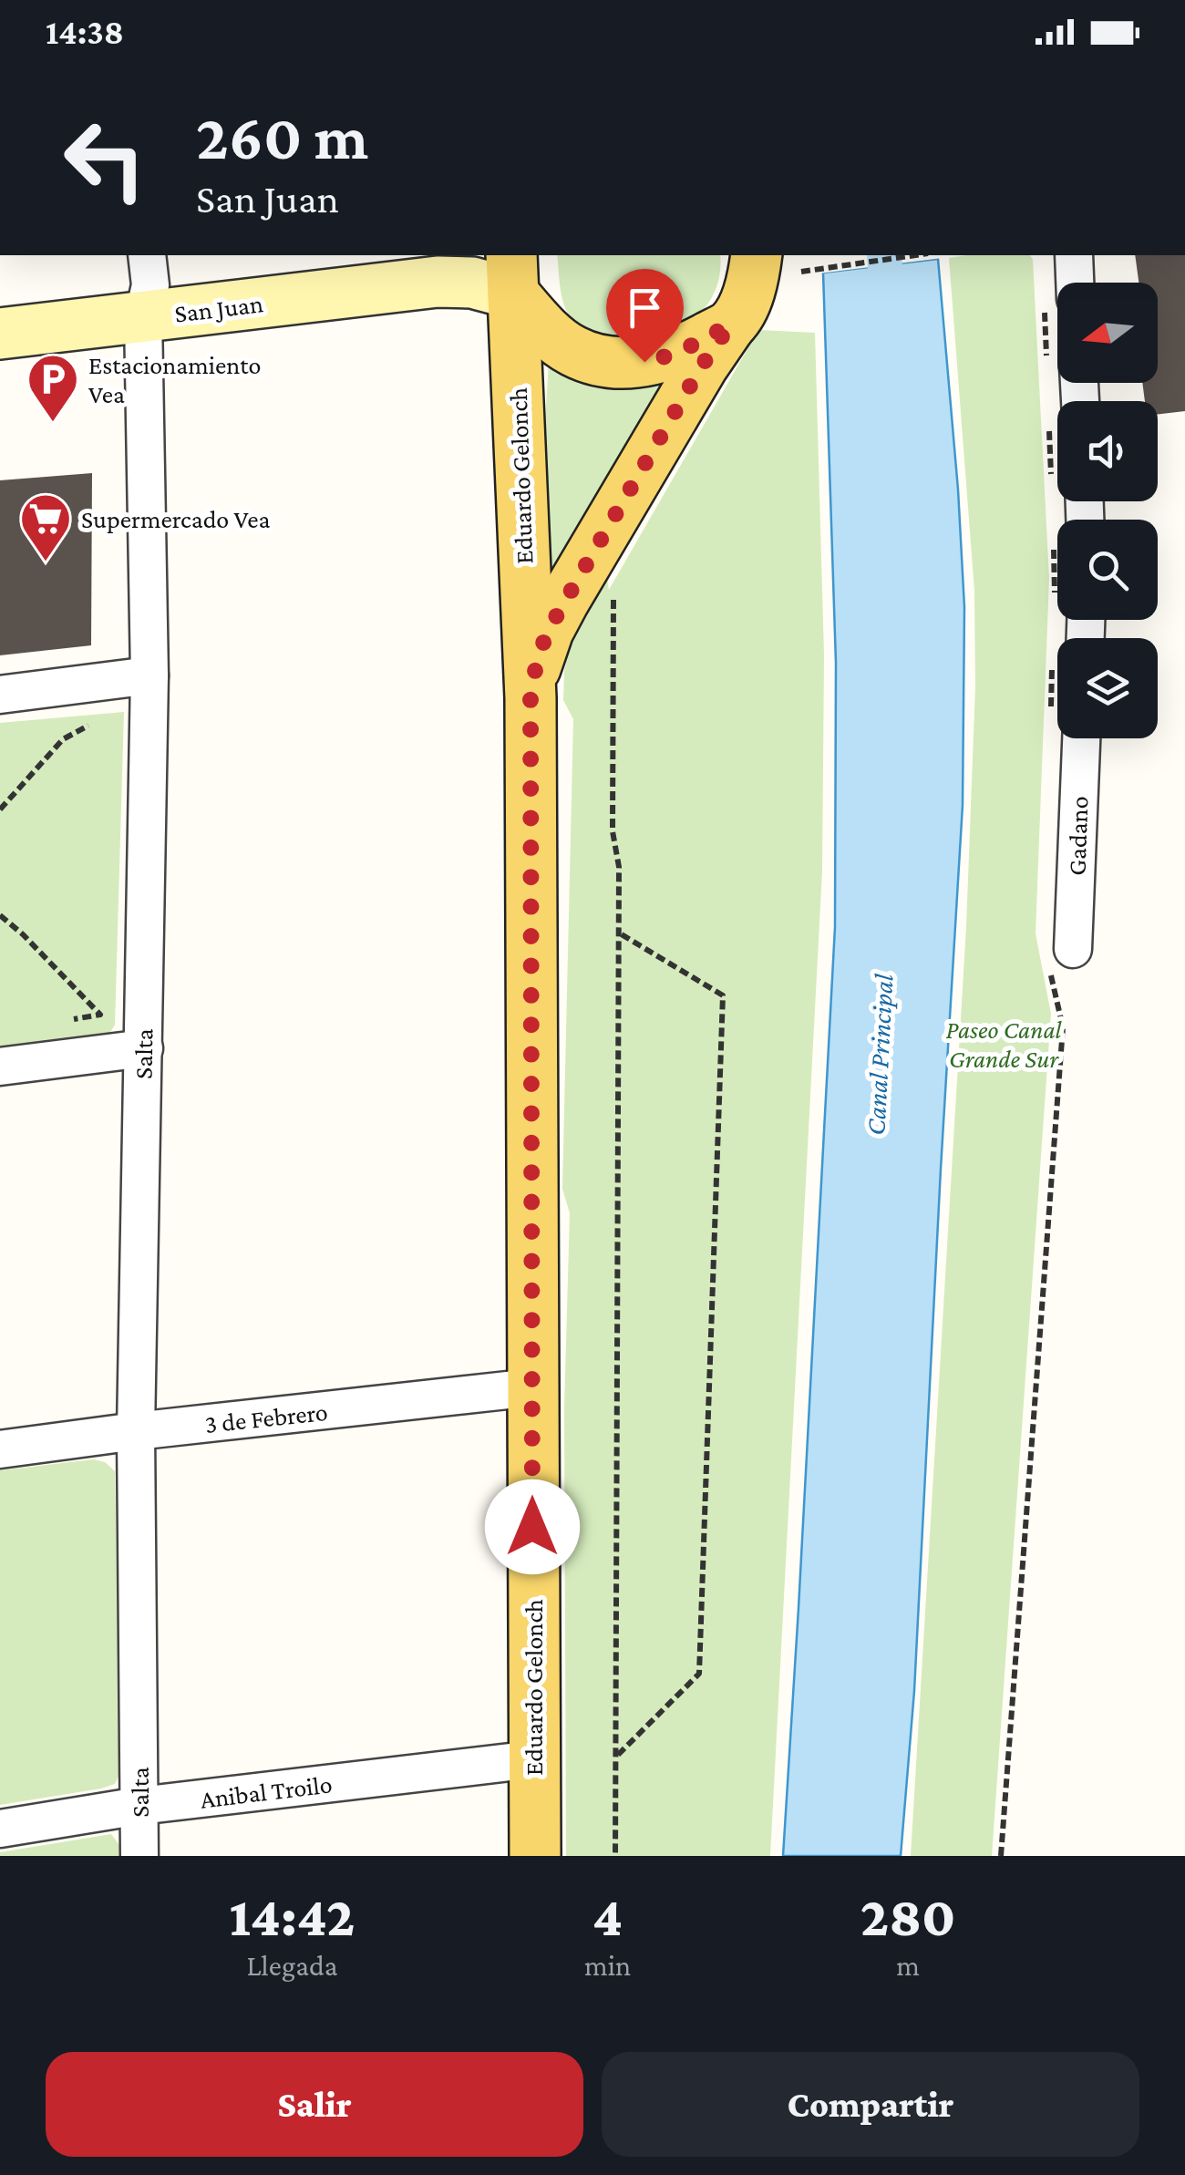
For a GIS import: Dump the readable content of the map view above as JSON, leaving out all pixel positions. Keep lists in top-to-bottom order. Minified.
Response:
{"streets":{"main road":["Eduardo Gelonch"],"street":["San Juan","Gadano","Salta","3 de Febrero","Anibal Troilo"]},"crossings":[["San Juan","Eduardo Gelonch"],["San Juan","Salta"],["Eduardo Gelonch","3 de Febrero"],["Eduardo Gelonch","Anibal Troilo"],["Salta","3 de Febrero"],["Salta","Anibal Troilo"]],"water":["Canal Principal"],"parks":["Paseo Canal Grande Sur"],"places":{"parking":["Estacionamiento Vea"],"supermarket":["Supermercado Vea"]},"north":"left","page":{"status":"14:38","turn":["260 m","San Juan"],"eta":["14:42","Llegada","4","min","280","m"],"buttons":["Salir","Compartir"]}}
